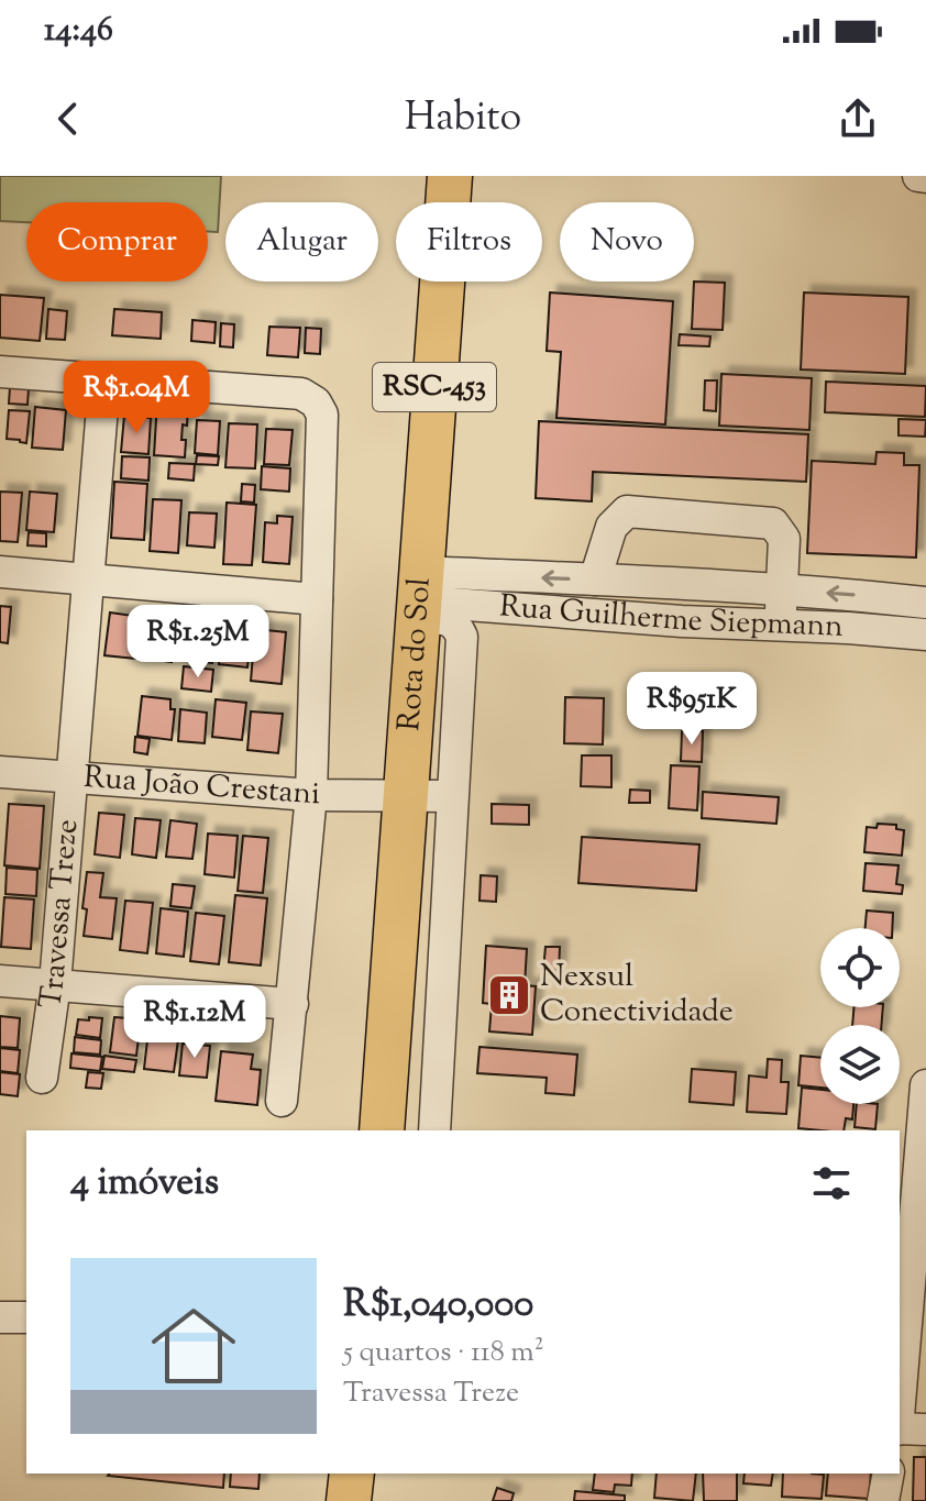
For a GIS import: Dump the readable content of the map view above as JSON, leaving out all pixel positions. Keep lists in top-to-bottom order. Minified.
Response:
{"streets":{"highway":["RSC-453","Rota do Sol"],"street":["Rua Guilherme Siepmann","Rua João Crestani","Travessa Treze"]},"crossings":[["Rua Guilherme Siepmann","Rota do Sol"],["Rota do Sol","Rua João Crestani"],["Rua João Crestani","Travessa Treze"]],"places":{"building":["Nexsul Conectividade"]},"page":{"status":"14:46","header":"Habito","chip":["Comprar","Alugar","Filtros","Novo"],"price":["R$1.04M","R$1.25M","R$951K","R$1.12M"],"heading":"4 imóveis","list":[{"name":"R$1,040,000","note":"5 quartos · 118 m² · Travessa Treze"}]}}
